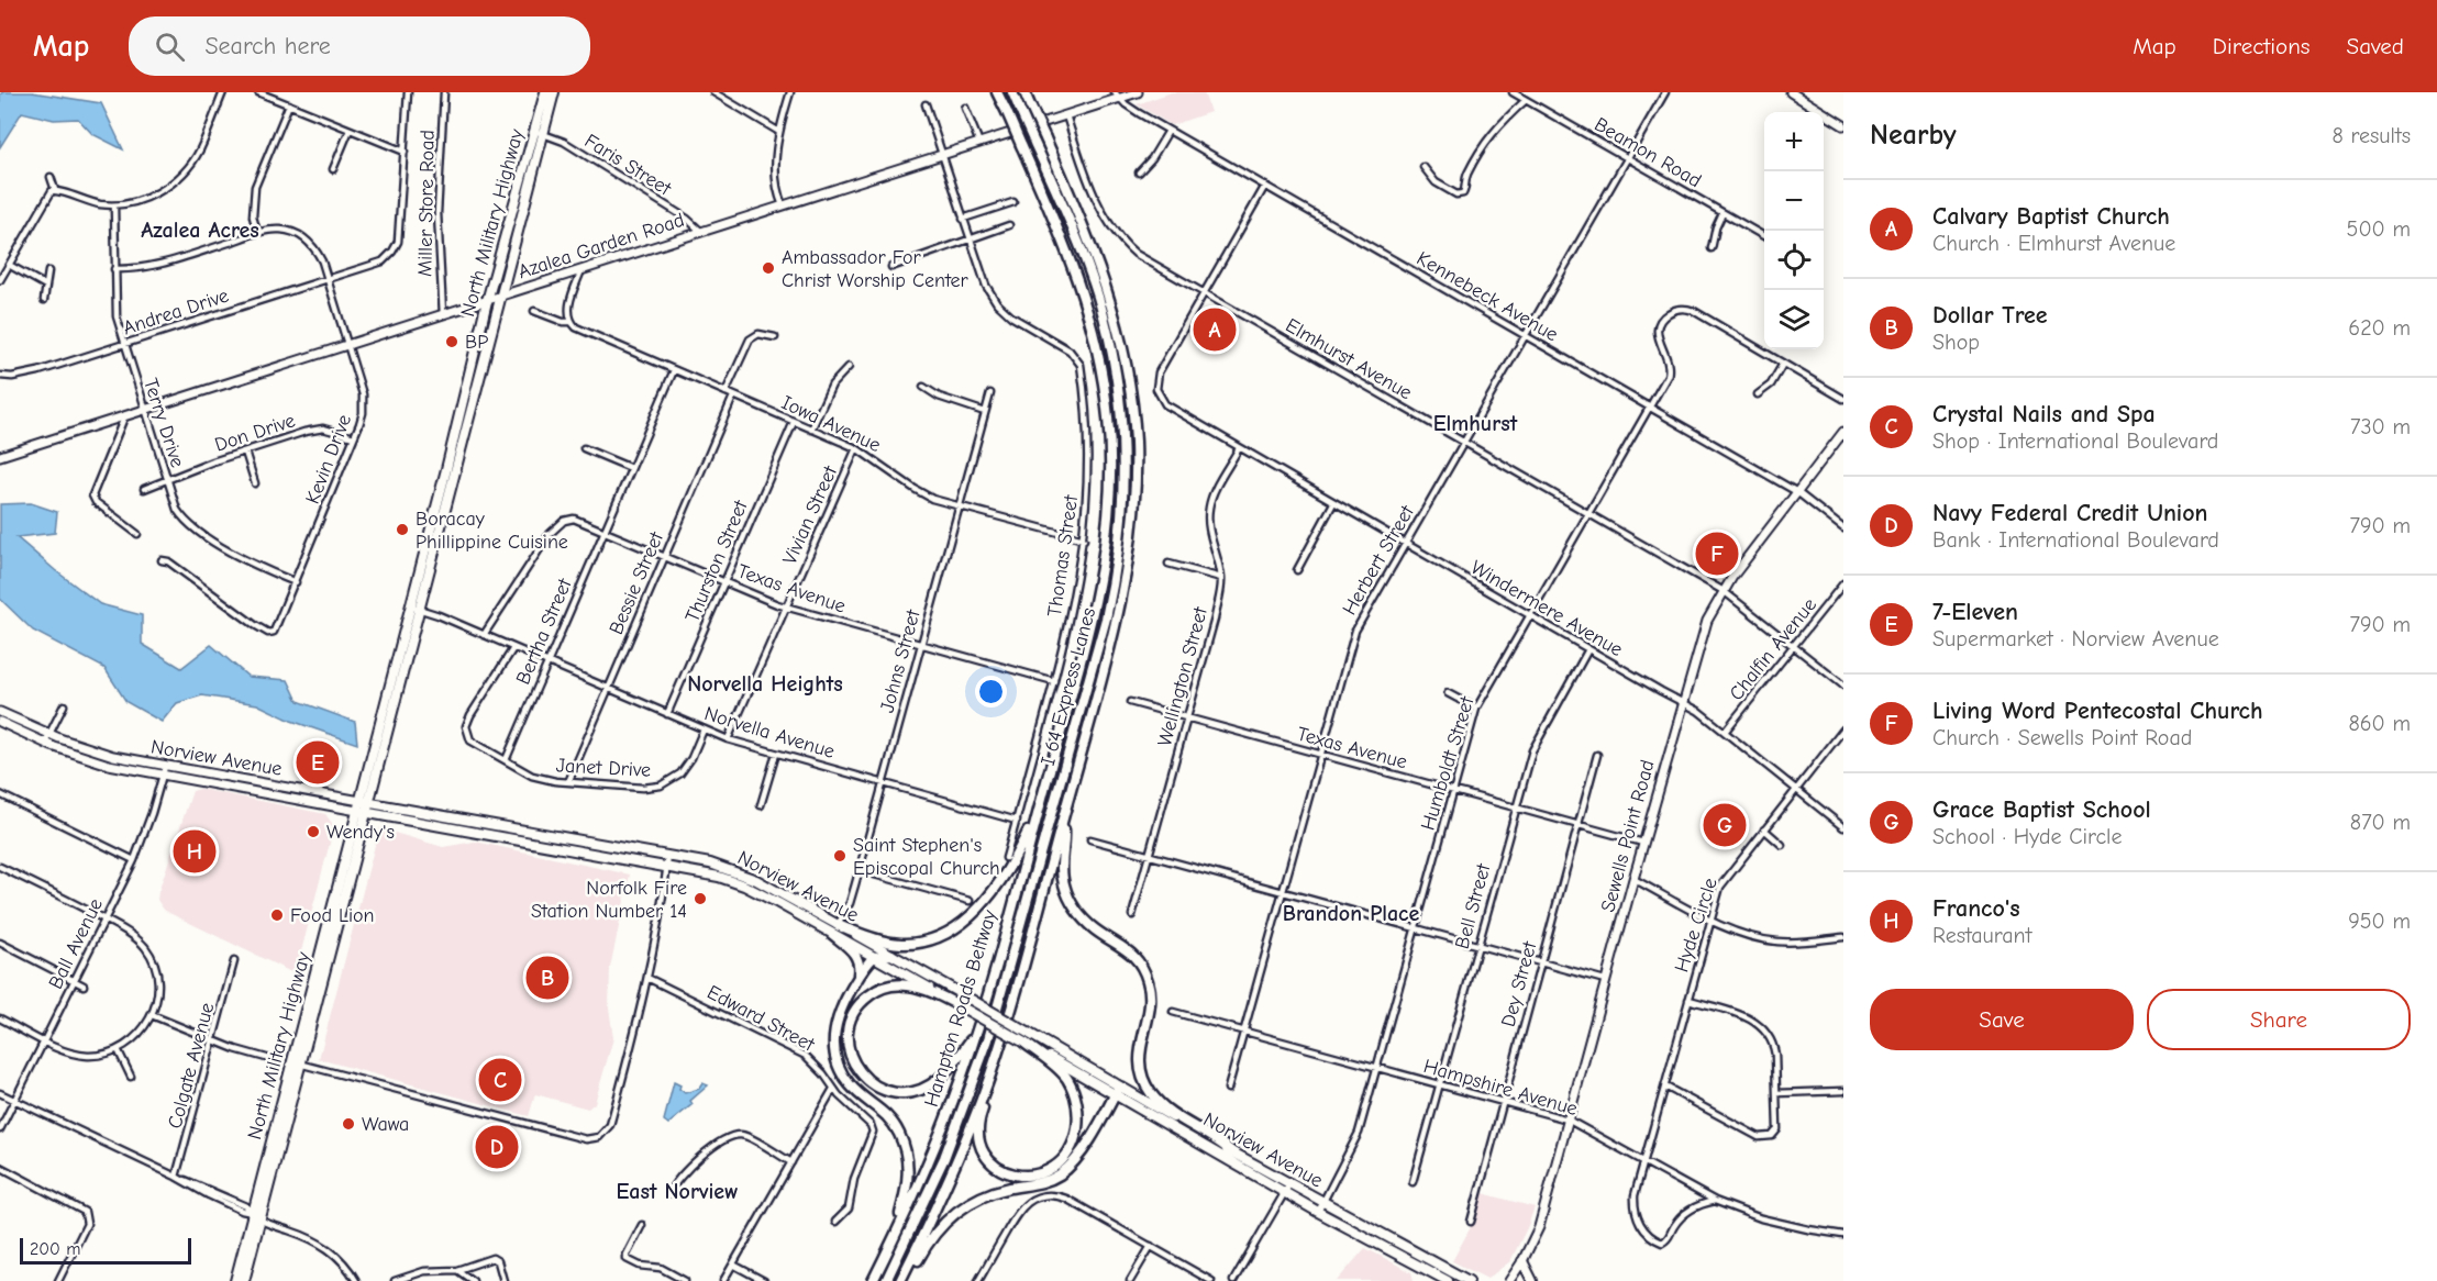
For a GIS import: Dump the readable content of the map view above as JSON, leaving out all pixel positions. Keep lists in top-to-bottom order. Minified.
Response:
{"streets":{"highway":["I 64 Express Lanes","Hampton Roads Beltway"],"main road":["North Military Highway","Azalea Garden Road","Norview Avenue","Sewells Point Road"],"street":["Beamon Road","Faris Street","Miller Store Road","Kennebeck Avenue","Andrea Drive","Elmhurst Avenue","Terry Drive","Iowa Avenue","Don Drive","Kevin Drive","Vivian Street","Thomas Street","Herbert Street","Thurston Street","Bessie Street","Texas Avenue","Windermere Avenue","Bertha Street","Chalfin Avenue","Johns Street","Wellington Street","Norvella Avenue","Humboldt Street","Janet Drive","Bell Street","Hyde Circle","Ball Avenue","Dey Street","Edward Street","Colgate Avenue","Hampshire Avenue"]},"crossings":[["Beamon Road","Herbert Street"],["Faris Street","North Military Highway"],["Faris Street","Azalea Garden Road"],["Miller Store Road","Azalea Garden Road"],["North Military Highway","Azalea Garden Road"],["North Military Highway","Norvella Avenue"],["North Military Highway","Norview Avenue"],["Azalea Garden Road","Kennebeck Avenue"],["Azalea Garden Road","Elmhurst Avenue"],["Azalea Garden Road","Terry Drive"],["Azalea Garden Road","Kevin Drive"],["Kennebeck Avenue","Herbert Street"],["Kennebeck Avenue","Humboldt Street"],["Kennebeck Avenue","Sewells Point Road"],["Andrea Drive","Terry Drive"],["Andrea Drive","Kevin Drive"],["Elmhurst Avenue","Herbert Street"],["Elmhurst Avenue","Windermere Avenue"],["Elmhurst Avenue","Chalfin Avenue"],["Elmhurst Avenue","Humboldt Street"],["Elmhurst Avenue","Sewells Point Road"],["Terry Drive","Don Drive"],["Terry Drive","Kevin Drive"],["Iowa Avenue","Vivian Street"],["Iowa Avenue","Thomas Street"],["Iowa Avenue","Thurston Street"],["Iowa Avenue","Bessie Street"],["Iowa Avenue","Bertha Street"],["Iowa Avenue","Johns Street"],["Don Drive","Kevin Drive"],["Vivian Street","Texas Avenue"],["Vivian Street","Norvella Avenue"],["Thomas Street","Texas Avenue"],["Thomas Street","Norvella Avenue"],["Herbert Street","Texas Avenue"],["Herbert Street","Windermere Avenue"],["Herbert Street","Hampshire Avenue"],["Thurston Street","Texas Avenue"],["Thurston Street","Norvella Avenue"],["Bessie Street","Texas Avenue"],["Bessie Street","Norvella Avenue"],["Bessie Street","Janet Drive"],["Texas Avenue","Bertha Street"],["Texas Avenue","Johns Street"],["Texas Avenue","Wellington Street"],["Texas Avenue","Norvella Avenue"],["Texas Avenue","Humboldt Street"],["Texas Avenue","Sewells Point Road"],["Texas Avenue","Bell Street"],["Texas Avenue","Dey Street"],["Windermere Avenue","Chalfin Avenue"],["Windermere Avenue","Wellington Street"],["Windermere Avenue","Humboldt Street"],["Windermere Avenue","Sewells Point Road"],["Windermere Avenue","Bell Street"],["Windermere Avenue","Hyde Circle"],["Bertha Street","Norvella Avenue"],["Bertha Street","Janet Drive"],["Johns Street","Norvella Avenue"],["Johns Street","Norview Avenue"],["Norvella Avenue","Janet Drive"],["Norview Avenue","Humboldt Street"],["Norview Avenue","Ball Avenue"],["Humboldt Street","Hampshire Avenue"],["Sewells Point Road","Hampshire Avenue"],["Bell Street","Hampshire Avenue"],["Hyde Circle","Hampshire Avenue"],["Dey Street","Hampshire Avenue"]],"districts":["Azalea Acres","Elmhurst","Norvella Heights","Brandon Place","East Norview"],"places":["Ambassador For Christ Worship Center","BP","Boracay Phillippine Cuisine","Wendy's","Saint Stephen's Episcopal Church","Norfolk Fire Station Number 14","Food Lion","Wawa"],"scale_bar":"200 m","page":{"header":"Map","search":"Search here","nav":["Map","Directions","Saved"],"heading":["Nearby","8 results"],"map_buttons":["+","−"],"list":[{"mark":"A","name":"Calvary Baptist Church","note":"Church · Elmhurst Avenue","value":"500 m"},{"mark":"B","name":"Dollar Tree","note":"Shop","value":"620 m"},{"mark":"C","name":"Crystal Nails and Spa","note":"Shop · International Boulevard","value":"730 m"},{"mark":"D","name":"Navy Federal Credit Union","note":"Bank · International Boulevard","value":"790 m"},{"mark":"E","name":"7-Eleven","note":"Supermarket · Norview Avenue","value":"790 m"},{"mark":"F","name":"Living Word Pentecostal Church","note":"Church · Sewells Point Road","value":"860 m"},{"mark":"G","name":"Grace Baptist School","note":"School · Hyde Circle","value":"870 m"},{"mark":"H","name":"Franco's","note":"Restaurant","value":"950 m"}],"pins":["A","F","E","G","H","B","C","D"],"buttons":["Save","Share"],"scale":"200 m"}}
